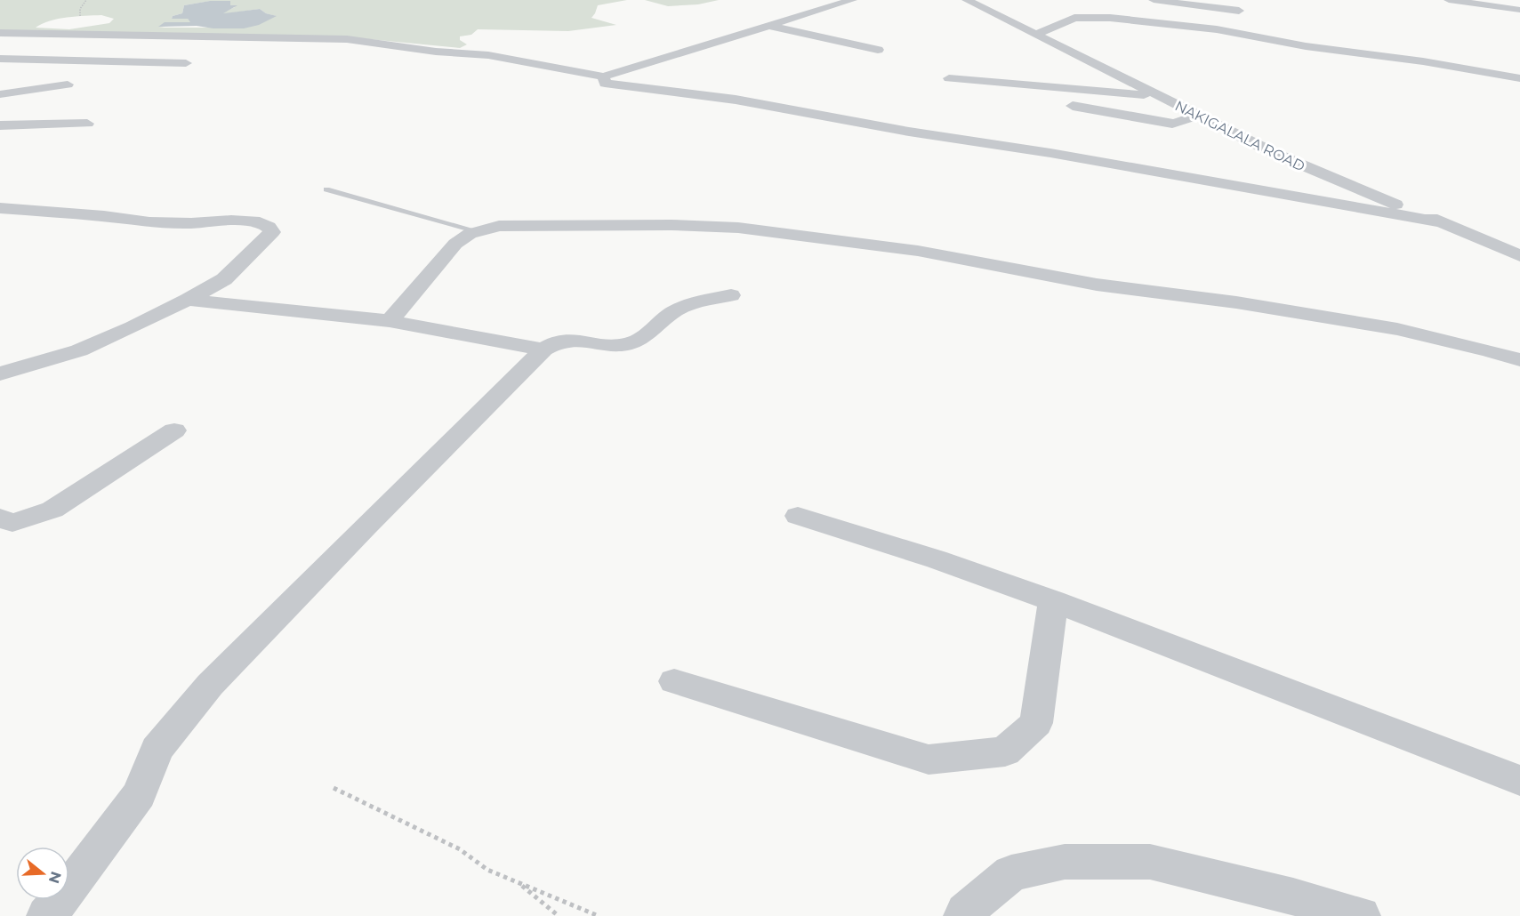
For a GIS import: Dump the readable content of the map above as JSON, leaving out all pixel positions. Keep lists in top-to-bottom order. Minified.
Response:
{"streets":{"street":["NAKIGALALA ROAD"]},"north":"right"}
